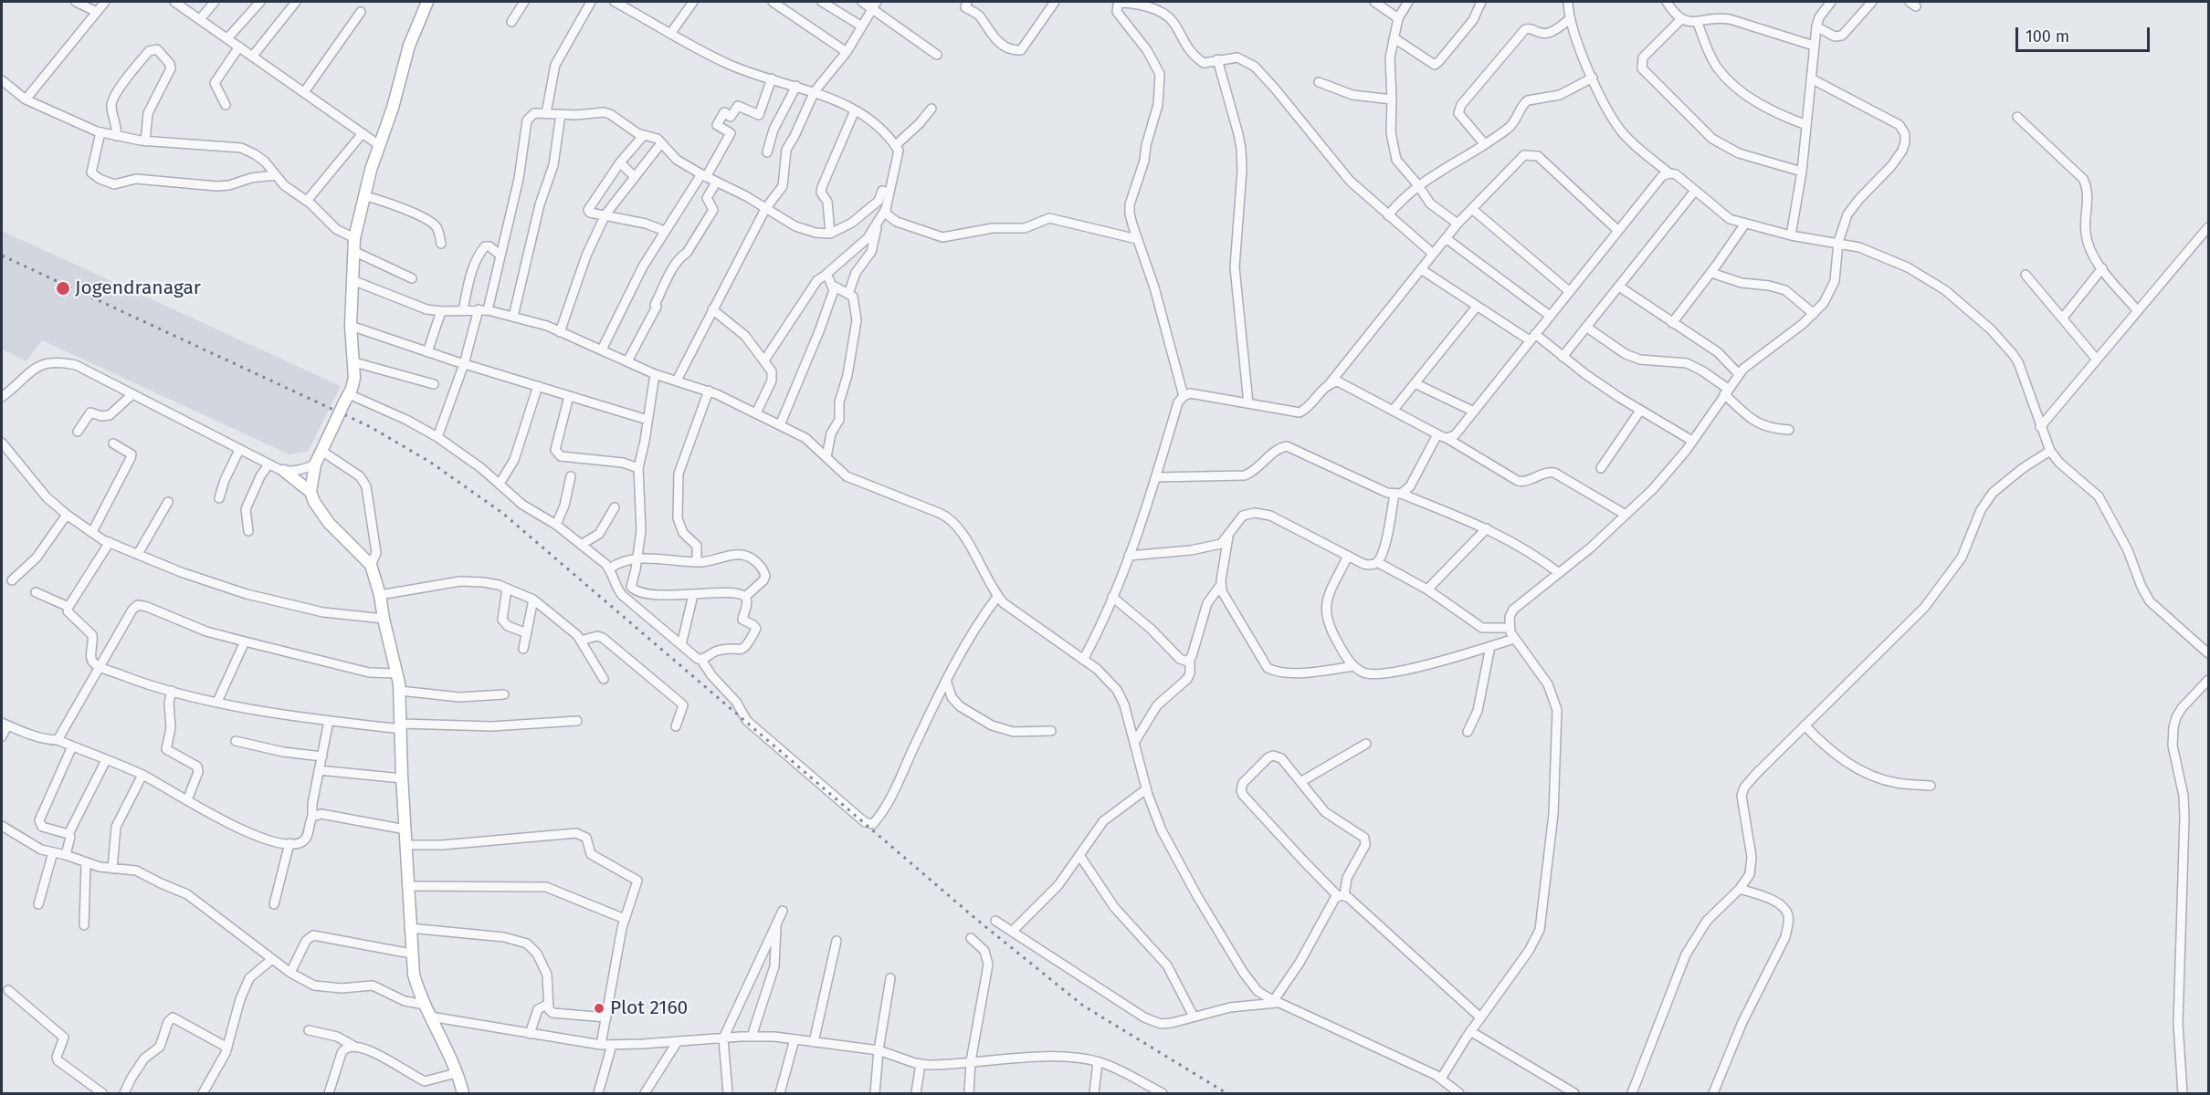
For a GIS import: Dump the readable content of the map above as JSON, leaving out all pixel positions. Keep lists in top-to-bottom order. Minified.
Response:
{"places":["Jogendranagar","Plot 2160"],"scale_bar":"100 m"}
